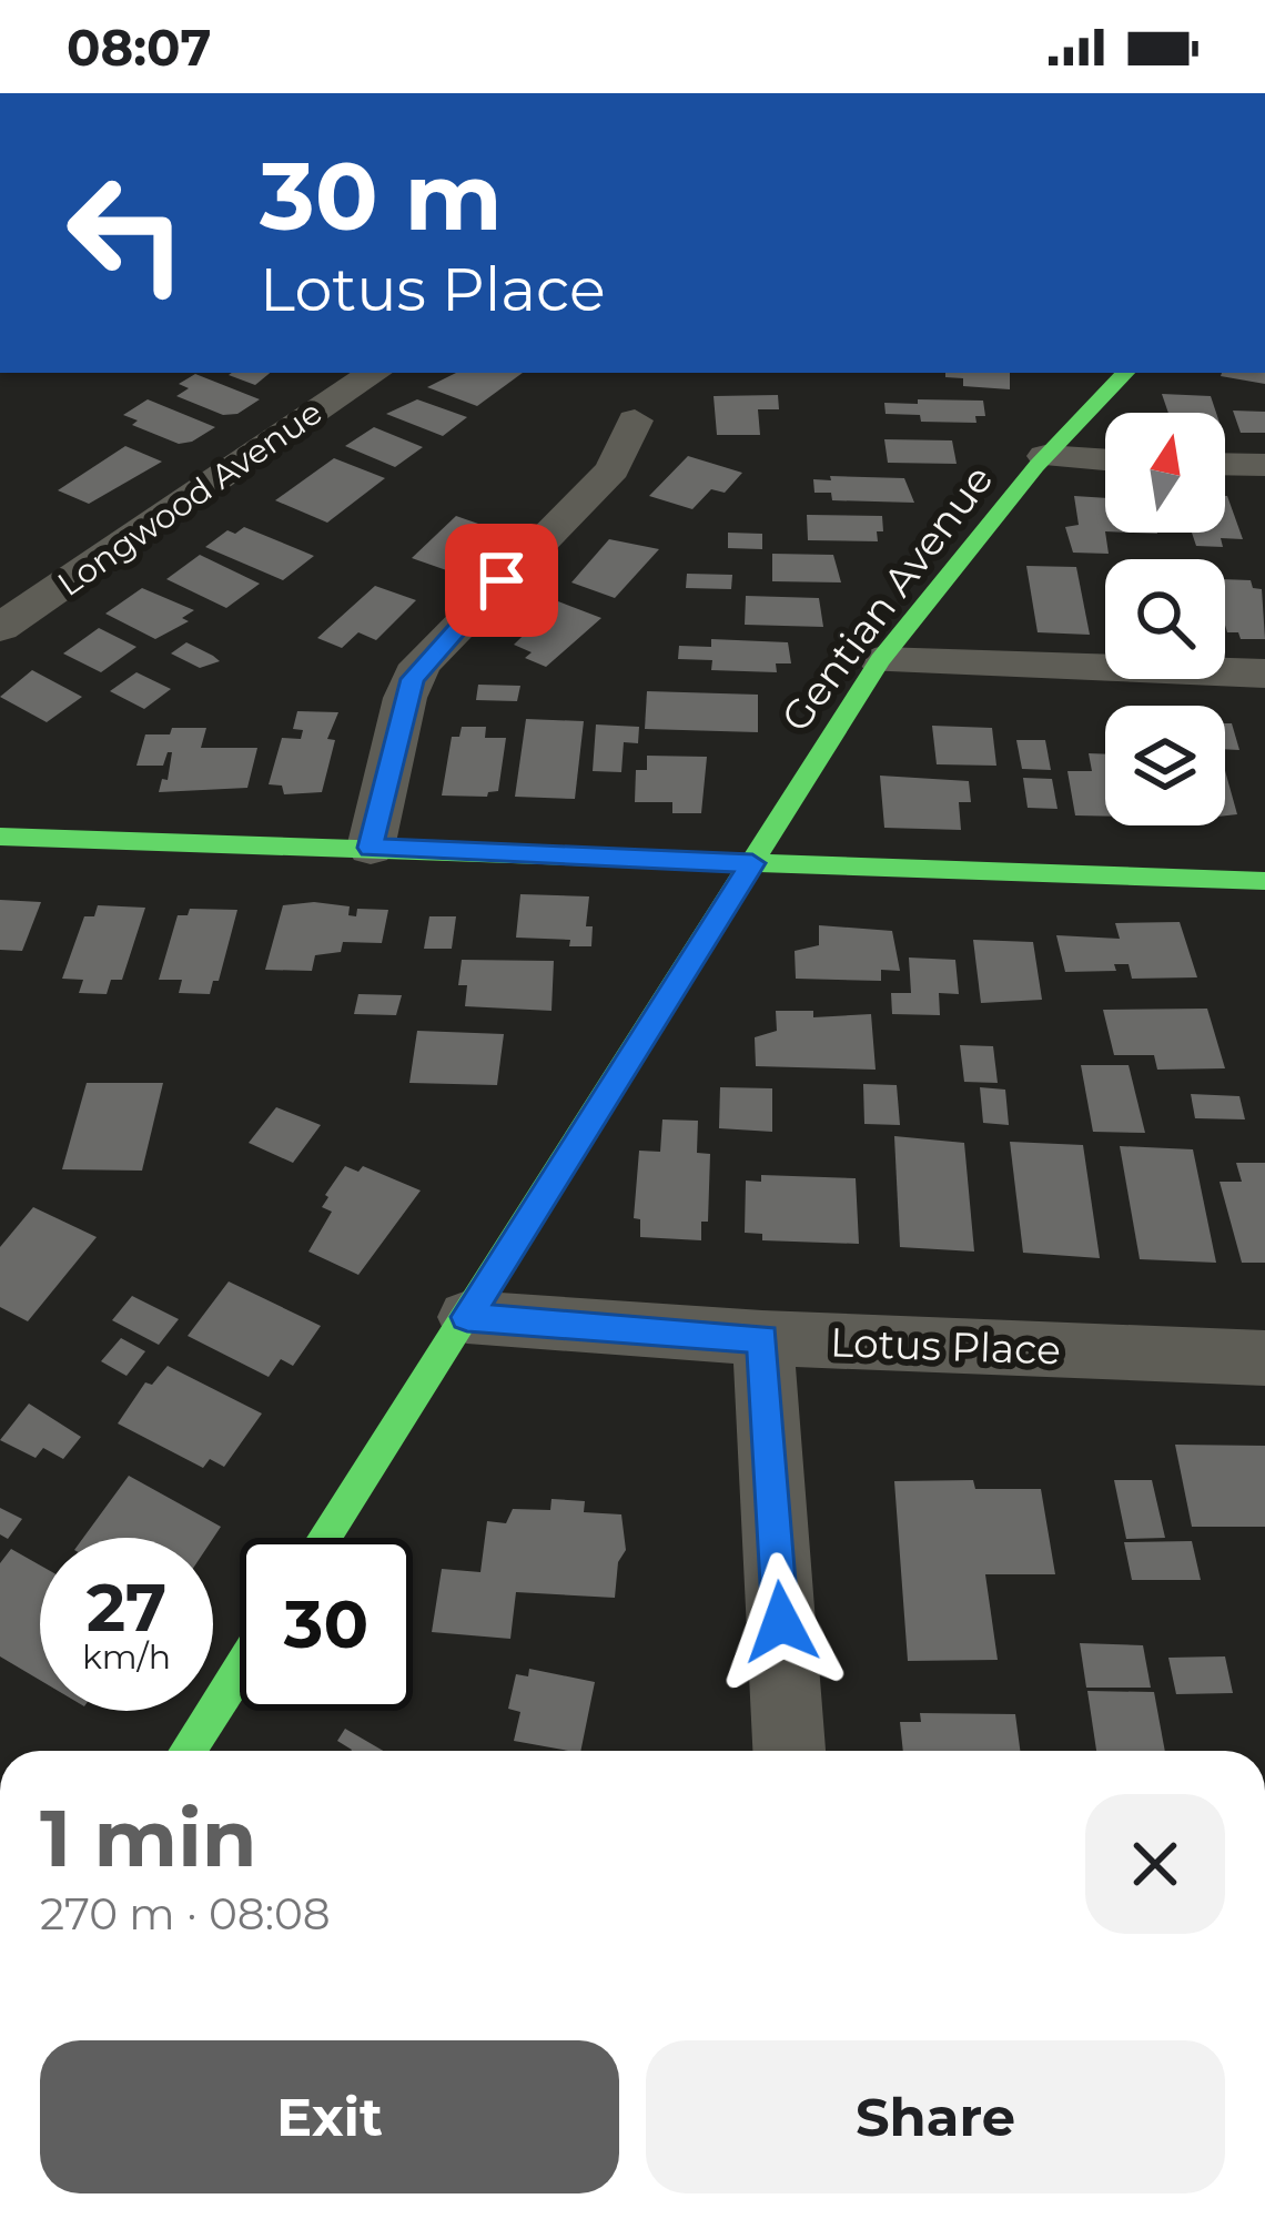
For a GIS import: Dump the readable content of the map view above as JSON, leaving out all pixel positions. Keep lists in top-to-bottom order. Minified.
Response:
{"streets":{"street":["Longwood Avenue","Gentian Avenue","Lotus Place"]},"crossings":[["Gentian Avenue","Lotus Place"]],"north":"top","page":{"status":"08:07","turn":["30 m","Lotus Place"],"speed":"27 km/h","limit":"30","heading":["1 min","270 m · 08:08"],"buttons":["Exit","Share"]}}
